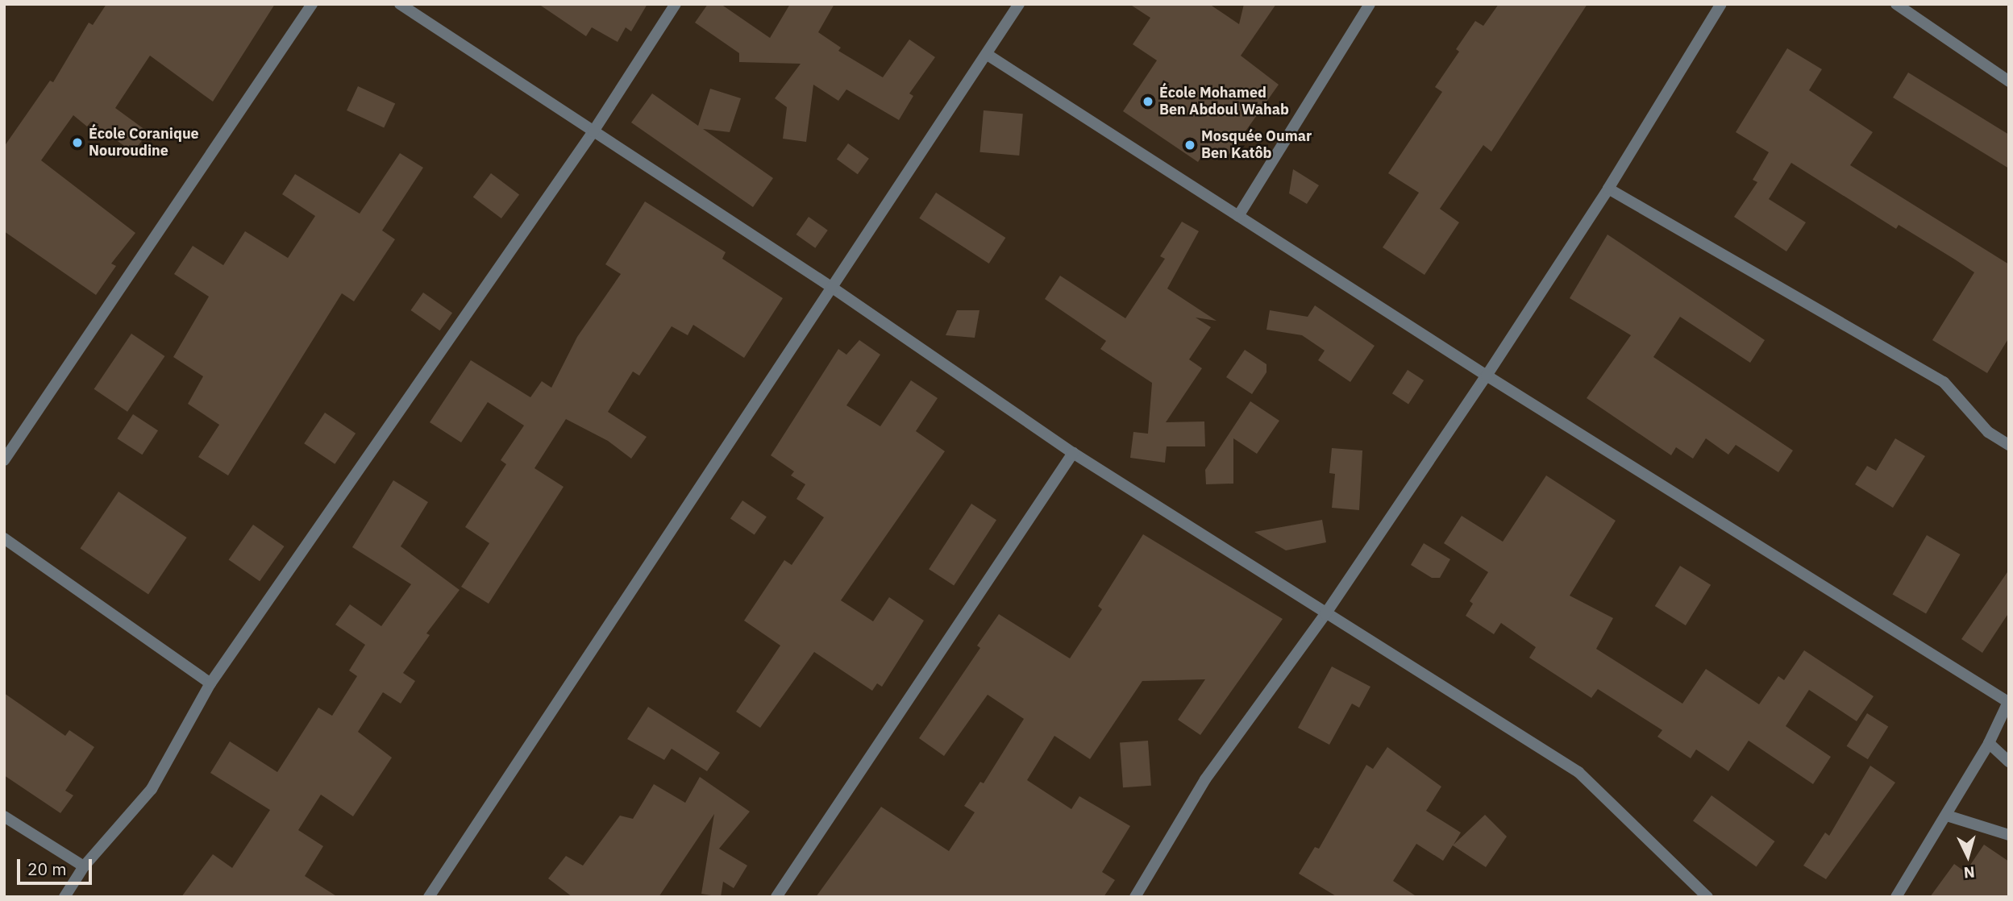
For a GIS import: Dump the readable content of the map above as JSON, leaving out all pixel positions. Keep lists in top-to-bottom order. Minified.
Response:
{"places":["École Mohamed Ben Abdoul Wahab","École Coranique Nouroudine","Mosquée Oumar Ben Katôb"],"scale_bar":"20 m","north":"bottom"}
